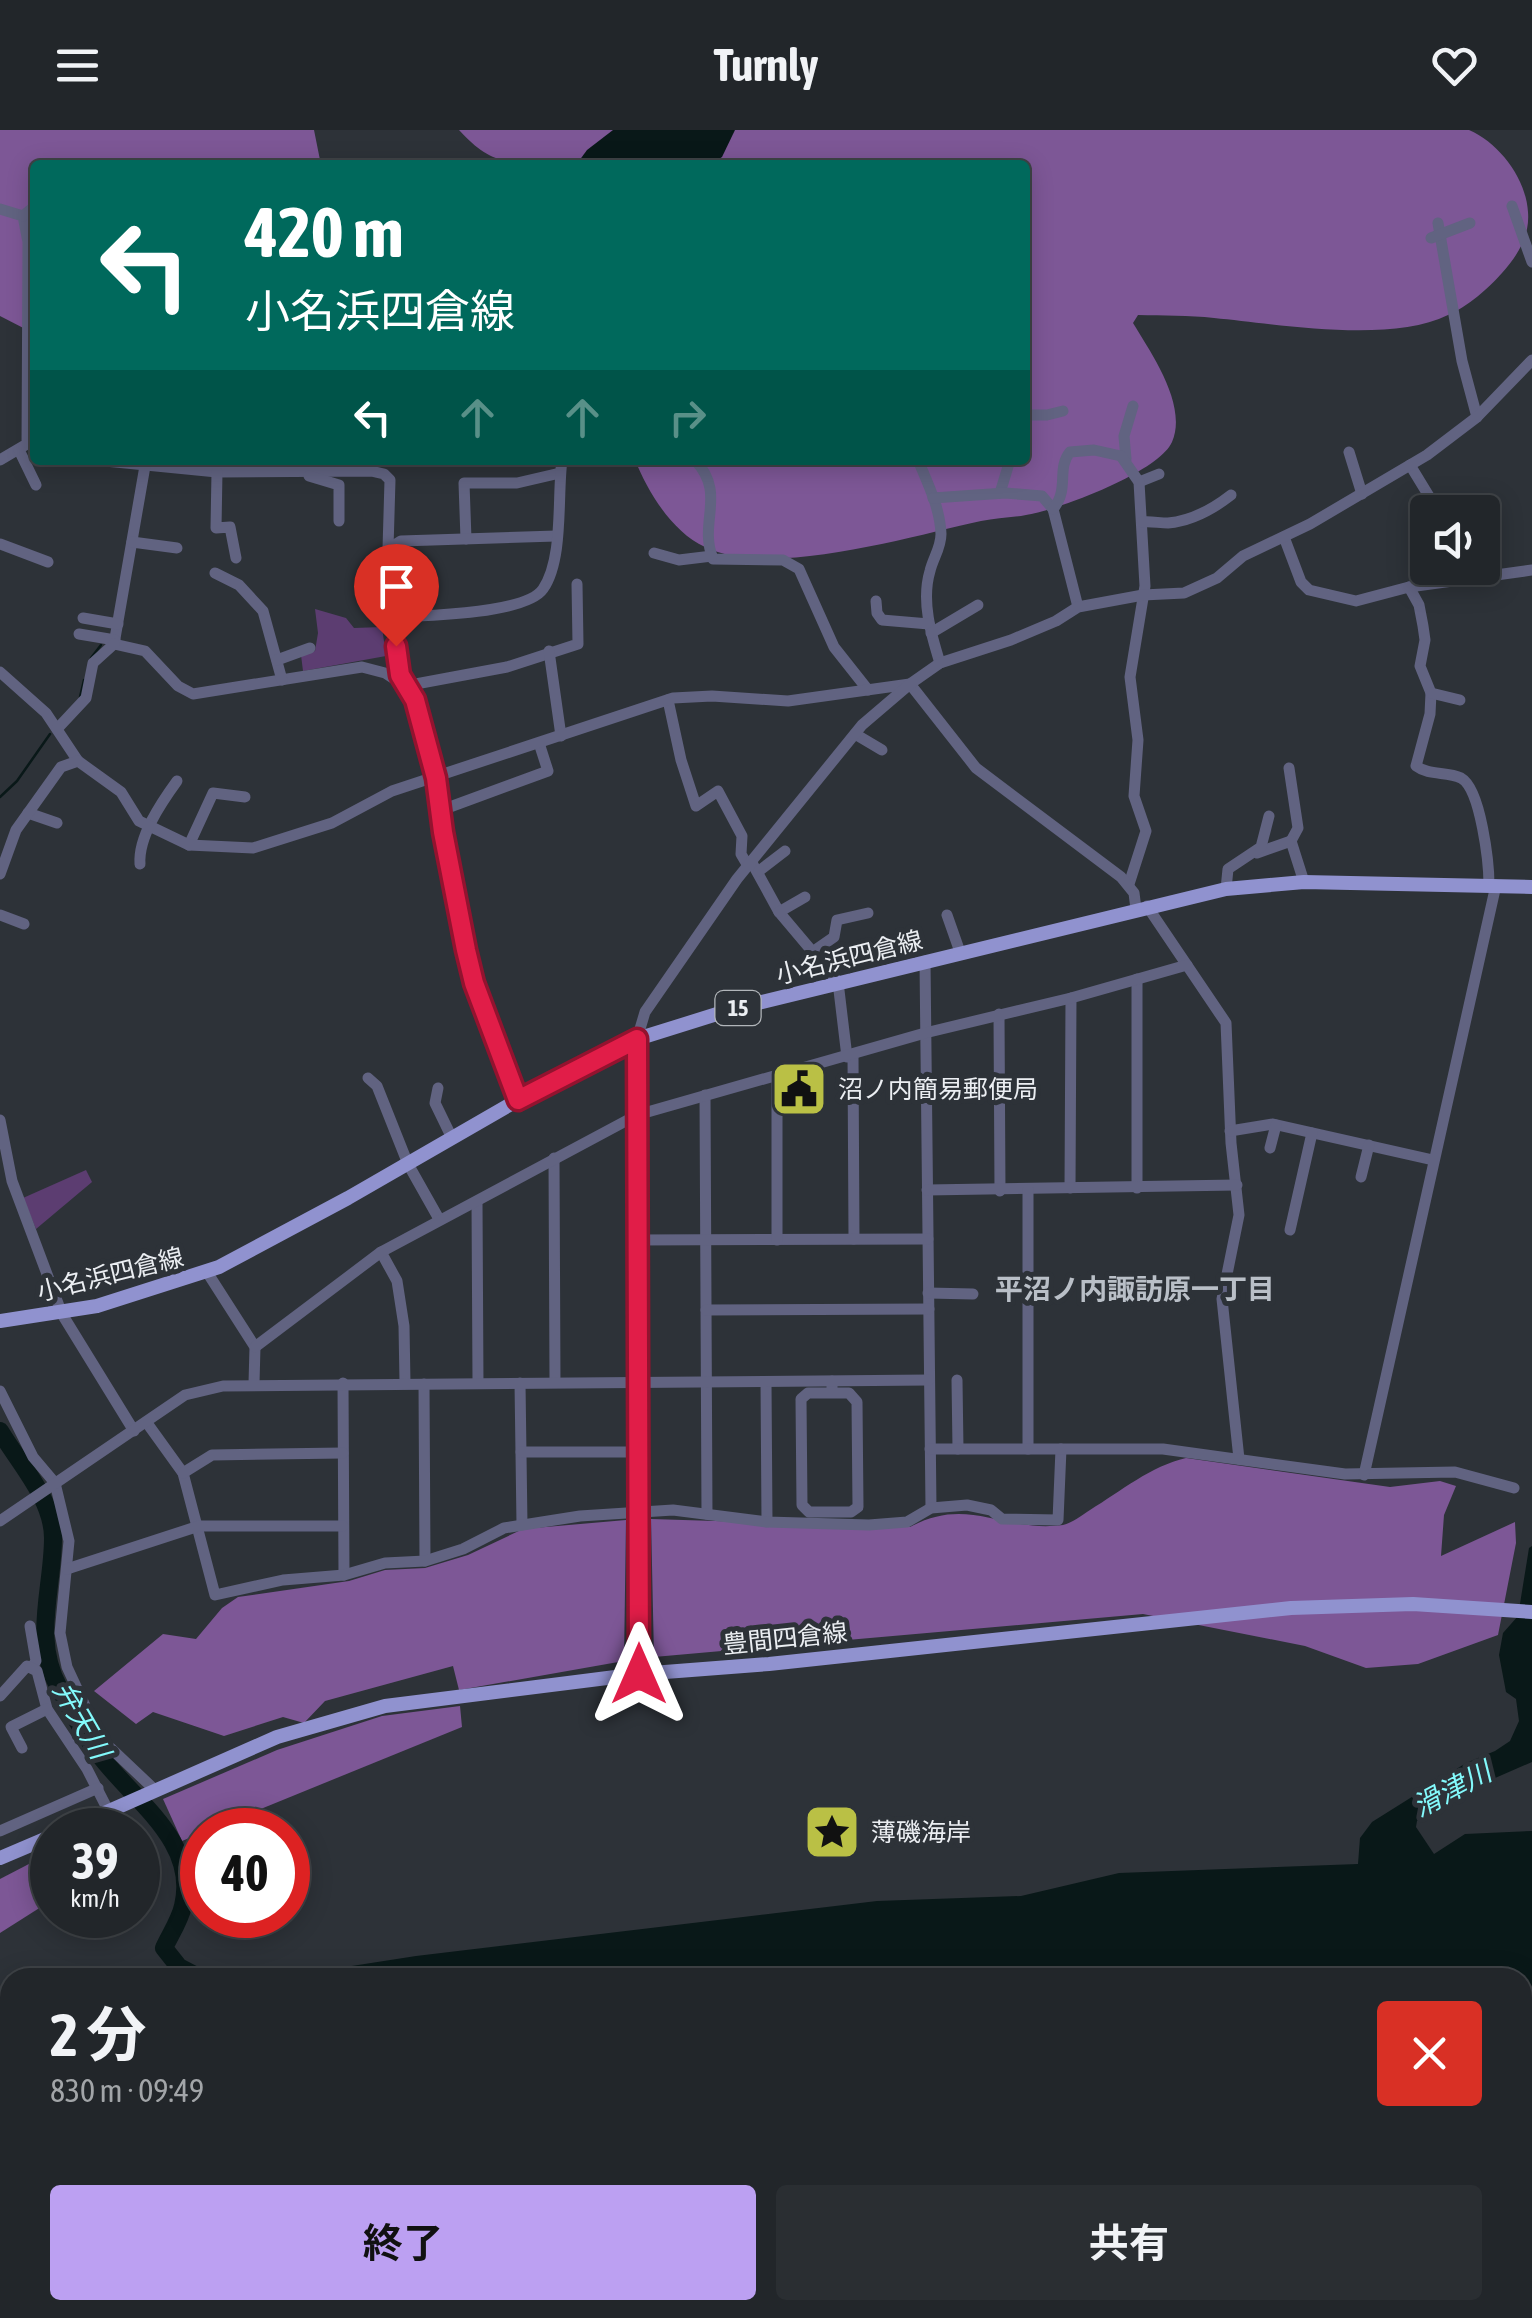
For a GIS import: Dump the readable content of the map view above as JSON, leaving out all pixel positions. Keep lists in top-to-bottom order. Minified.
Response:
{"streets":{"main road":["小名浜四倉線","15","豊間四倉線"]},"districts":["平沼ノ内諏訪原一丁目"],"water":["弁天川","滑津川"],"places":{"public building":["沼ノ内簡易郵便局"],"place":["薄磯海岸"]},"page":{"header":"Turnly","turn":["420 m","小名浜四倉線"],"speed":"39 km/h","limit":"40","heading":["2 分","830 m · 09:49"],"buttons":["終了","共有"]}}
